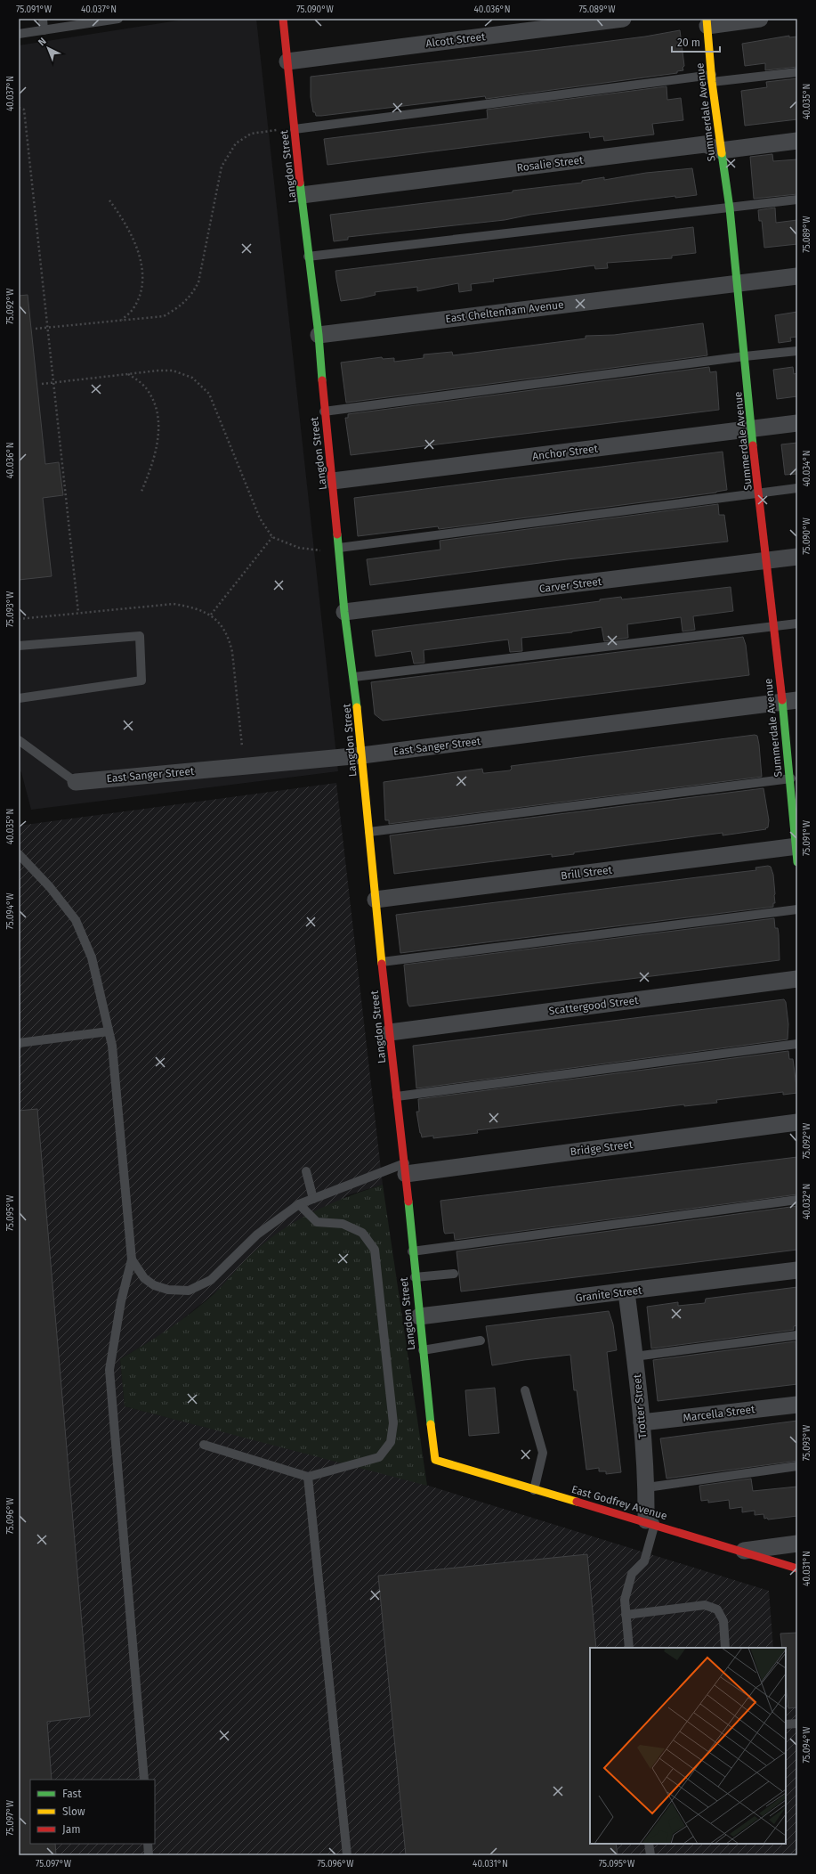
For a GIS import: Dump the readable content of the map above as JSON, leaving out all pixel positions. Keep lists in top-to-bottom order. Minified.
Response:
{"streets":{"street":["Alcott Street","Summerdale Avenue","Rosalie Street","Langdon Street","East Cheltenham Avenue","Anchor Street","Carver Street","East Sanger Street","Brill Street","Scattergood Street","Bridge Street","Granite Street","Trotter Street","Marcella Street","East Godfrey Avenue"]},"crossings":[["Alcott Street","Langdon Street"],["Summerdale Avenue","Rosalie Street"],["Summerdale Avenue","East Cheltenham Avenue"],["Summerdale Avenue","Anchor Street"],["Summerdale Avenue","Carver Street"],["Summerdale Avenue","East Sanger Street"],["Summerdale Avenue","Brill Street"],["Rosalie Street","Langdon Street"],["Langdon Street","East Cheltenham Avenue"],["Langdon Street","Anchor Street"],["Langdon Street","Carver Street"],["Langdon Street","East Sanger Street"],["Langdon Street","Brill Street"],["Langdon Street","Scattergood Street"],["Langdon Street","Bridge Street"],["Langdon Street","Granite Street"],["Langdon Street","East Godfrey Avenue"],["Granite Street","Trotter Street"],["Trotter Street","Marcella Street"],["Trotter Street","East Godfrey Avenue"]],"legend":["Fast","Slow","Jam"],"scale_bar":"20 m","north":"top left","coordinates":["75.091°W","40.037°N","75.090°W","40.036°N","75.089°W","40.035°N","75.092°W","40.034°N","75.093°W","75.094°W","40.032°N","75.095°W","75.096°W","40.031°N","75.097°W"]}
